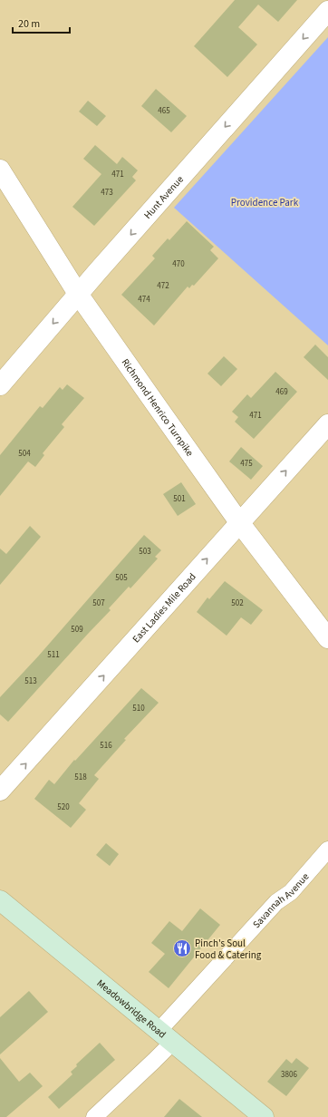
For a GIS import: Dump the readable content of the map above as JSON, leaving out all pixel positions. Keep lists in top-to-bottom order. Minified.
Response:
{"streets":{"main road":["Meadowbridge Road"],"street":["Hunt Avenue","Richmond Henrico Turnpike","East Ladies Mile Road","Savannah Avenue"]},"crossings":[["Hunt Avenue","Richmond Henrico Turnpike"],["Richmond Henrico Turnpike","East Ladies Mile Road"],["Savannah Avenue","Meadowbridge Road"]],"one_way":["Hunt Avenue","East Ladies Mile Road"],"parks":["Providence Park"],"places":{"restaurant":["Pinch's Soul Food & Catering"]},"house_numbers":["465","471","473","470","472","474","469","471","504","475","501","503","505","507","502","509","511","513","510","516","518","520","3806"],"scale_bar":"20 m"}
